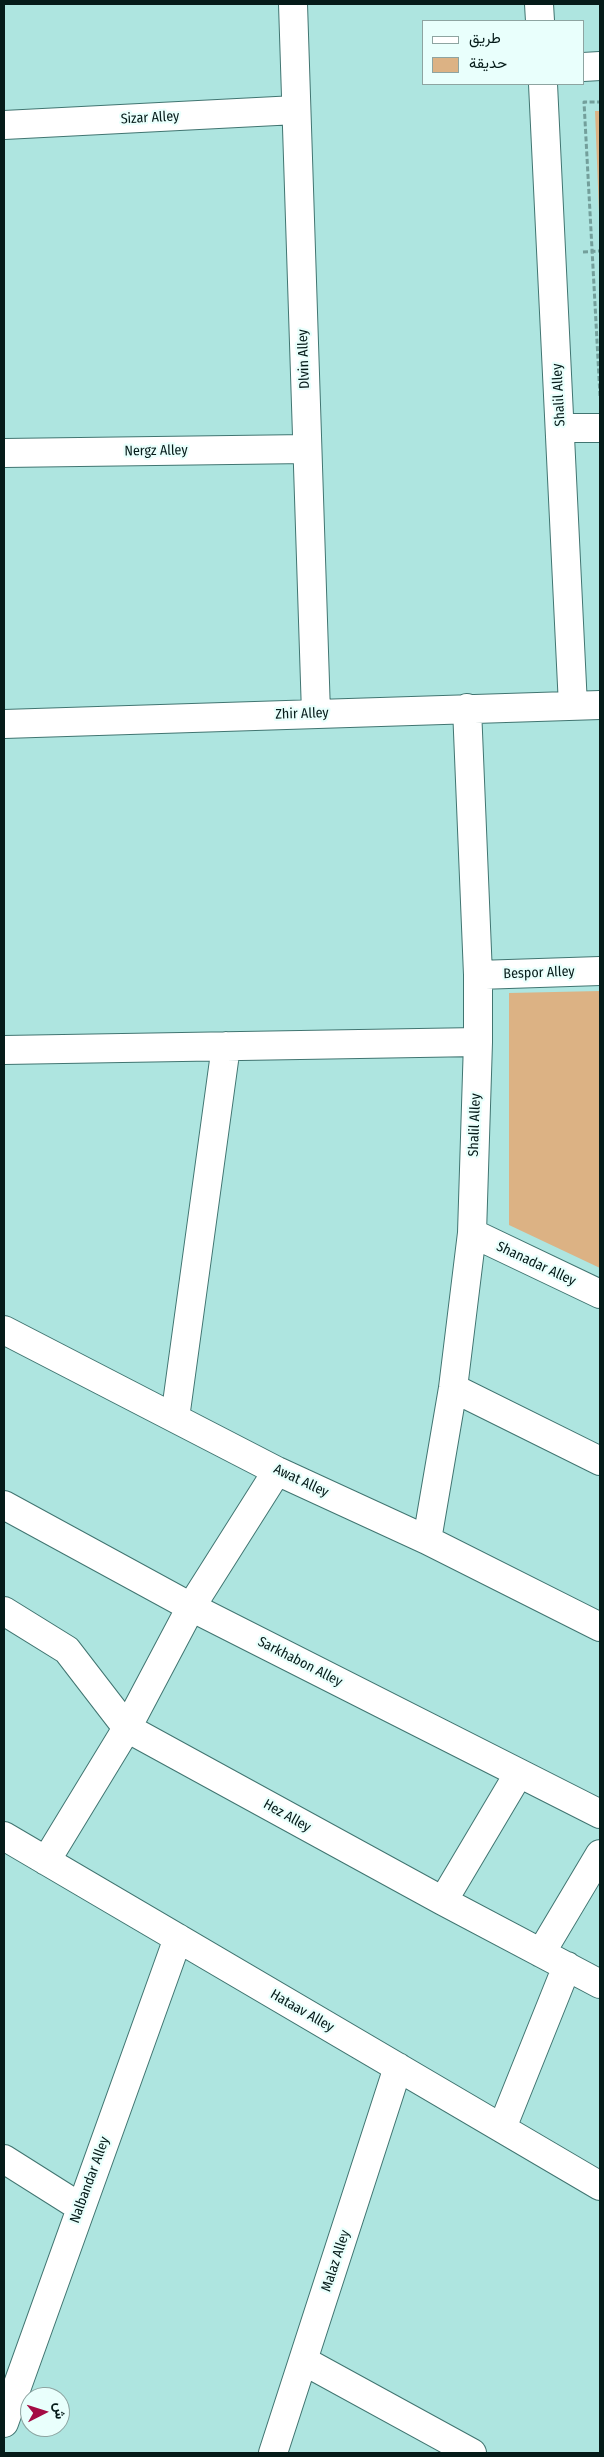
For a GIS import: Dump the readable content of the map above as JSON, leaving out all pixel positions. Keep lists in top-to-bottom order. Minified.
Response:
{"streets":{"street":["Sizar Alley","Dlvin Alley","Shalil Alley","Nergz Alley","Zhir Alley","Bespor Alley","Shanadar Alley","Awat Alley","Sarkhabon Alley","Hez Alley","Hataav Alley","Nalbandar Alley","Malaz Alley"]},"crossings":[["Sizar Alley","Dlvin Alley"],["Dlvin Alley","Nergz Alley"],["Dlvin Alley","Zhir Alley"],["Shalil Alley","Zhir Alley"],["Shalil Alley","Bespor Alley"],["Shalil Alley","Shanadar Alley"],["Shalil Alley","Awat Alley"],["Hataav Alley","Nalbandar Alley"],["Hataav Alley","Malaz Alley"]],"legend":["طريق","حديقة"],"north":"right"}
